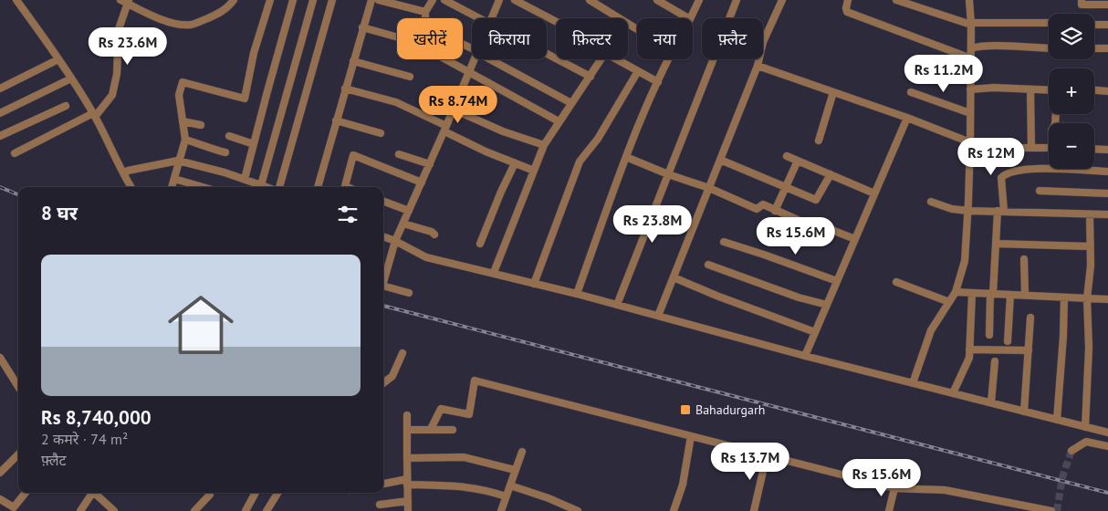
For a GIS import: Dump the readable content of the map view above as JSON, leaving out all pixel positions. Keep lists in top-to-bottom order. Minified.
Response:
{"places":{"transit":["Bahadurgarh"]},"page":{"map_buttons":["+","−"],"chip":["खरीदें","किराया","फ़िल्टर","नया","फ़्लैट"],"price":["Rs 23.6M","Rs 11.2M","Rs 8.74M","Rs 12M","Rs 23.8M","Rs 15.6M","Rs 13.7M","Rs 15.6M"],"heading":"8 घर","list":[{"name":"Rs 8,740,000","note":"2 कमरे · 74 m² · फ़्लैट"}]}}
